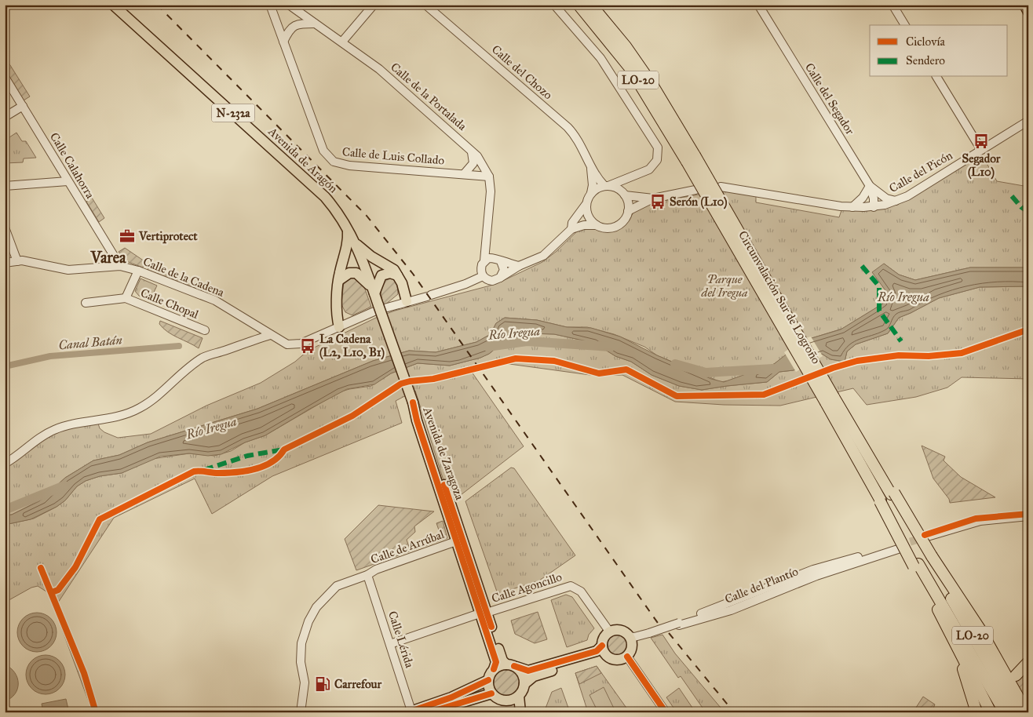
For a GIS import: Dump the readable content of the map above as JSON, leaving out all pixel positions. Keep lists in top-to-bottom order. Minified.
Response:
{"streets":{"highway":["LO-20","Circunvalación Sur de Logroño"],"main road":["N-232a","Avenida de Aragón","Avenida de Zaragoza"],"street":["Calle del Chozo","Calle de la Portalada","Calle del Segador","Calle de Luis Collado","Calle Calahorra","Calle del Picón","Calle de la Cadena","Calle Chopal","Calle de Arrúbal","Calle del Plantío","Calle Agoncillo","Calle Lérida"]},"crossings":[["Calle de la Portalada","Calle de Luis Collado"],["Calle de la Portalada","Calle de la Cadena"],["Calle del Segador","Calle del Picón"],["N-232a","Avenida de Aragón"],["N-232a","Avenida de Zaragoza"],["Calle Calahorra","Calle de la Cadena"],["Calle de la Cadena","Calle Chopal"],["Avenida de Zaragoza","Calle de Arrúbal"],["Avenida de Zaragoza","Calle Agoncillo"],["Calle de Arrúbal","Calle Lérida"],["Calle del Plantío","Calle Agoncillo"],["Calle Agoncillo","Calle Lérida"]],"districts":["Varea"],"water":["Río Iregua","Canal Batán"],"parks":["Parque del Iregua"],"places":{"bus stop":["Segador (L10)","Serón (L10)","La Cadena (L2, L10, B1)"],"office":["Vertiprotect"],"fuel station":["Carrefour"]},"legend":["Ciclovía","Sendero"]}
